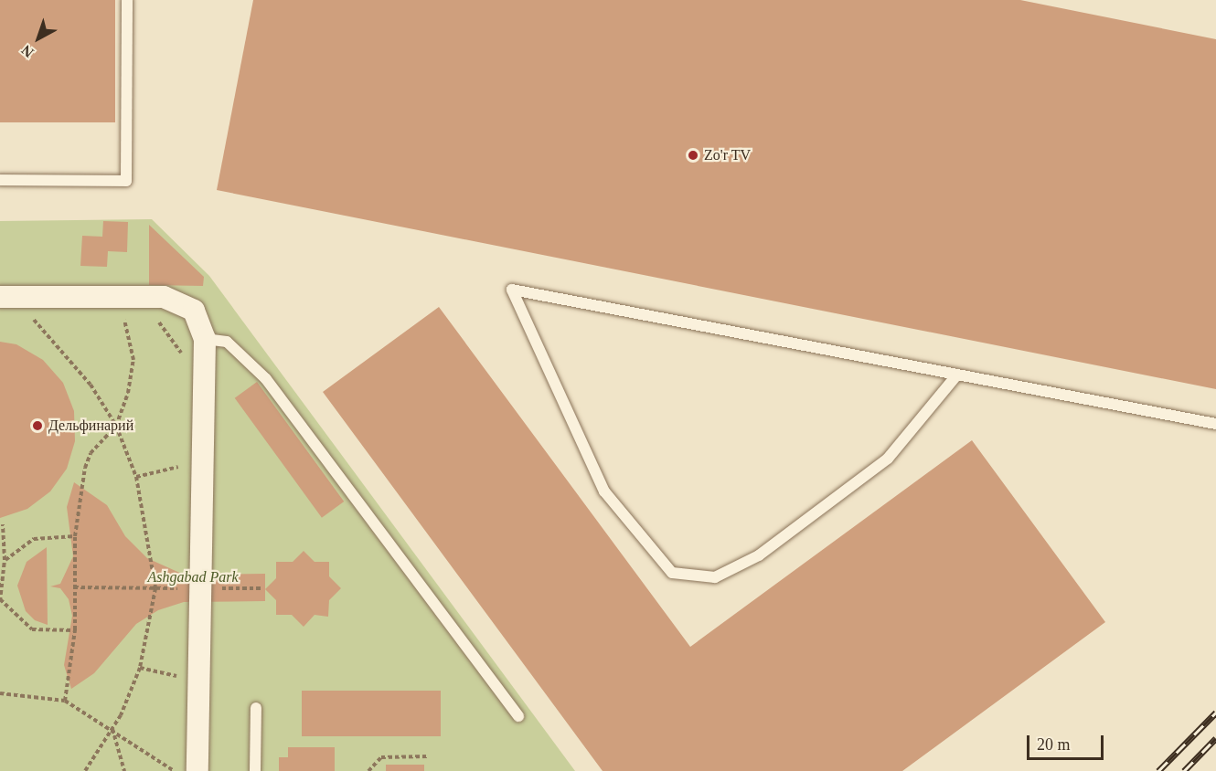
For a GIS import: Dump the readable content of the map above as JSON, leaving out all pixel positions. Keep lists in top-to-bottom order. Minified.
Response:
{"parks":["Ashgabad Park"],"places":["Zo'r TV","Дельфинарий"],"scale_bar":"20 m","north":"bottom left"}
